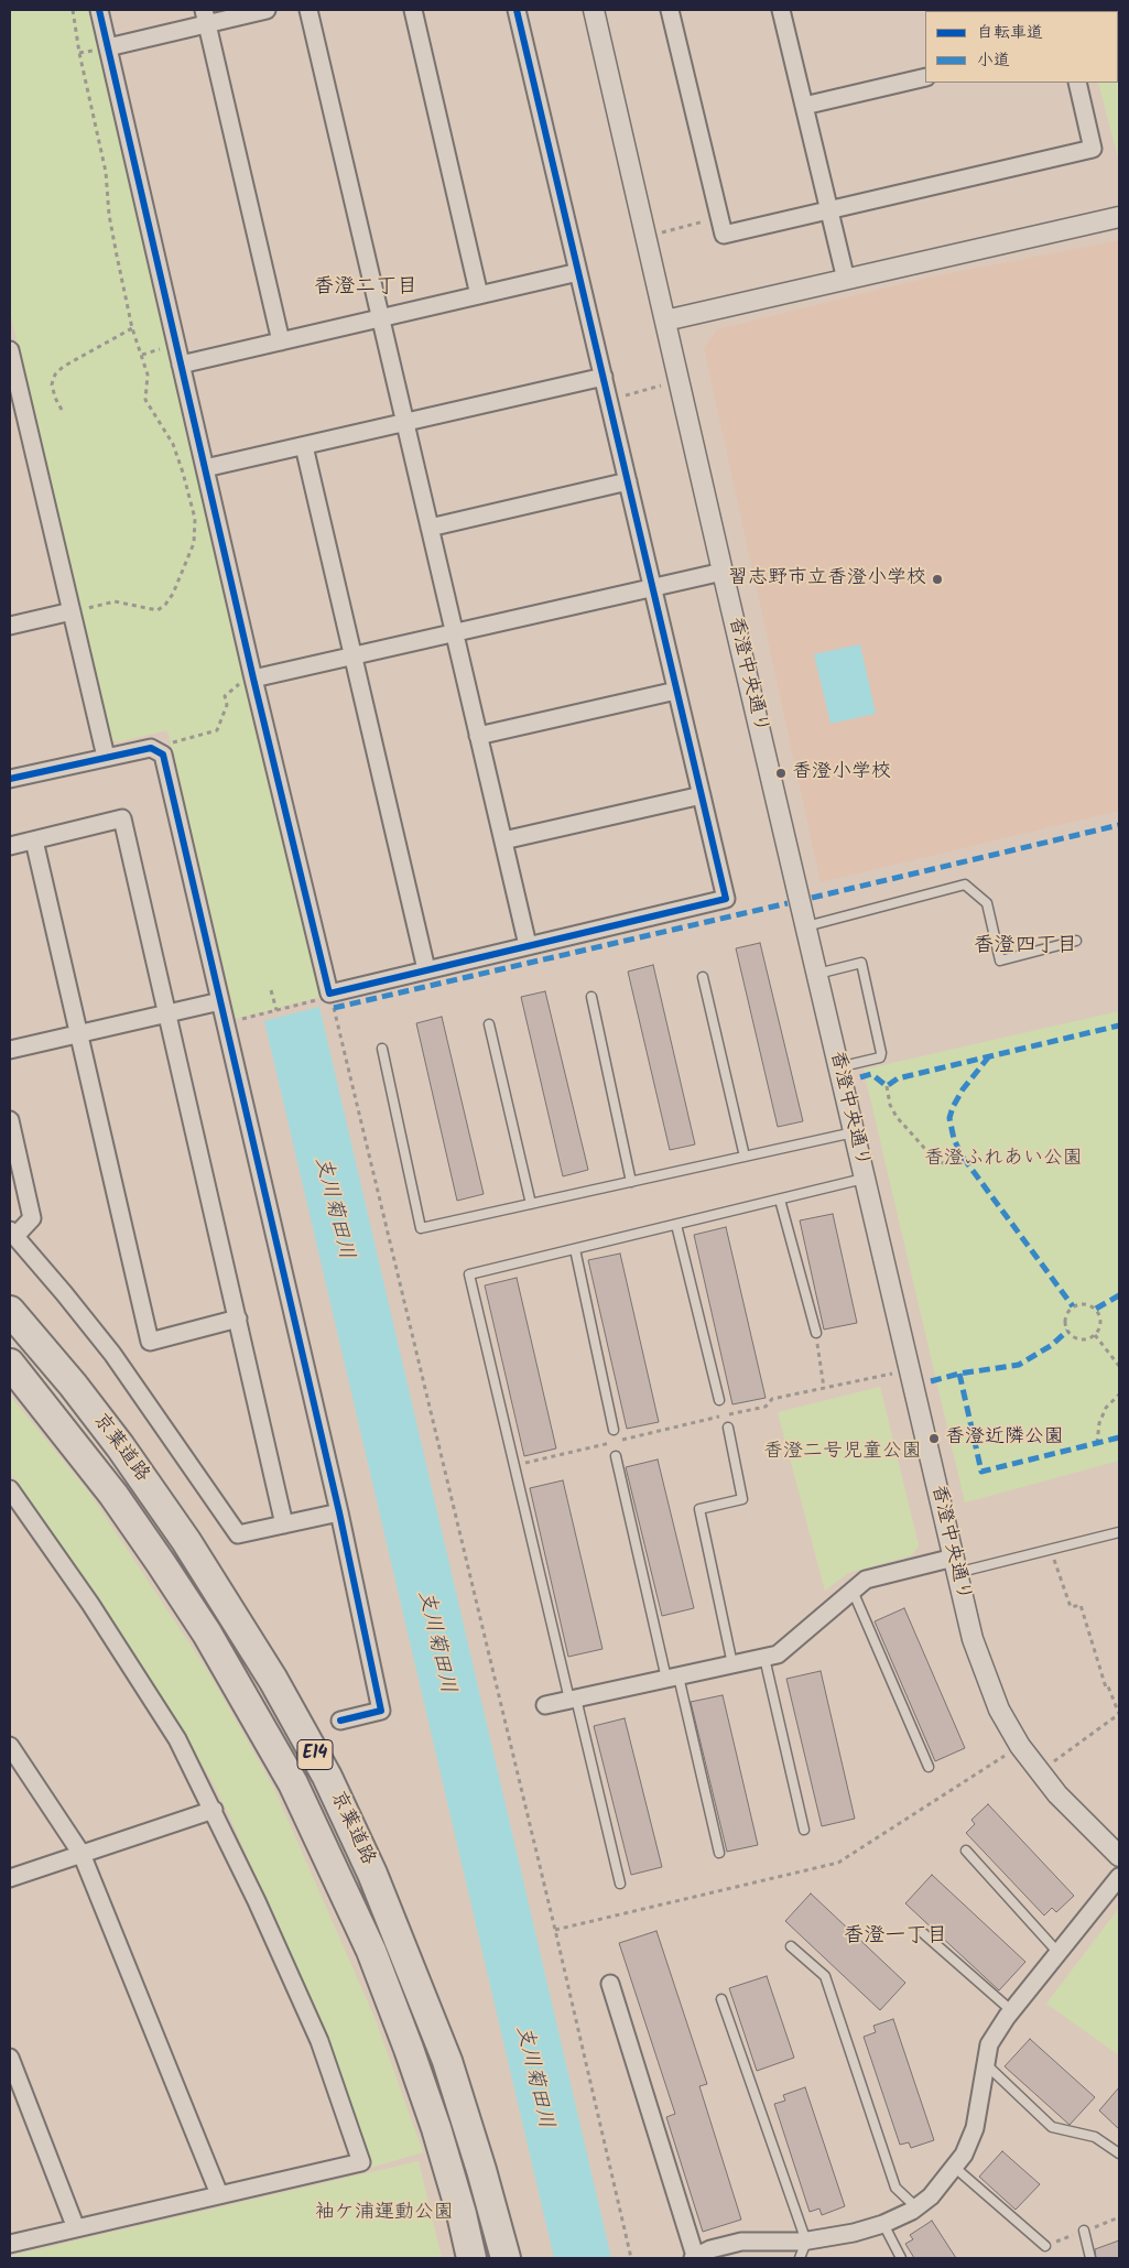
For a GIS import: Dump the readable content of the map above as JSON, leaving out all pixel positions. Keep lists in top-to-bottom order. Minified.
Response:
{"streets":{"highway":["京葉道路","E14"],"street":["香澄中央通り"]},"districts":["香澄二丁目","香澄四丁目","香澄一丁目"],"water":["支川菊田川"],"parks":["香澄ふれあい公園","香澄二号児童公園","袖ケ浦運動公園"],"places":["習志野市立香澄小学校","香澄小学校","香澄近隣公園"],"legend":["自転車道","小道"]}
